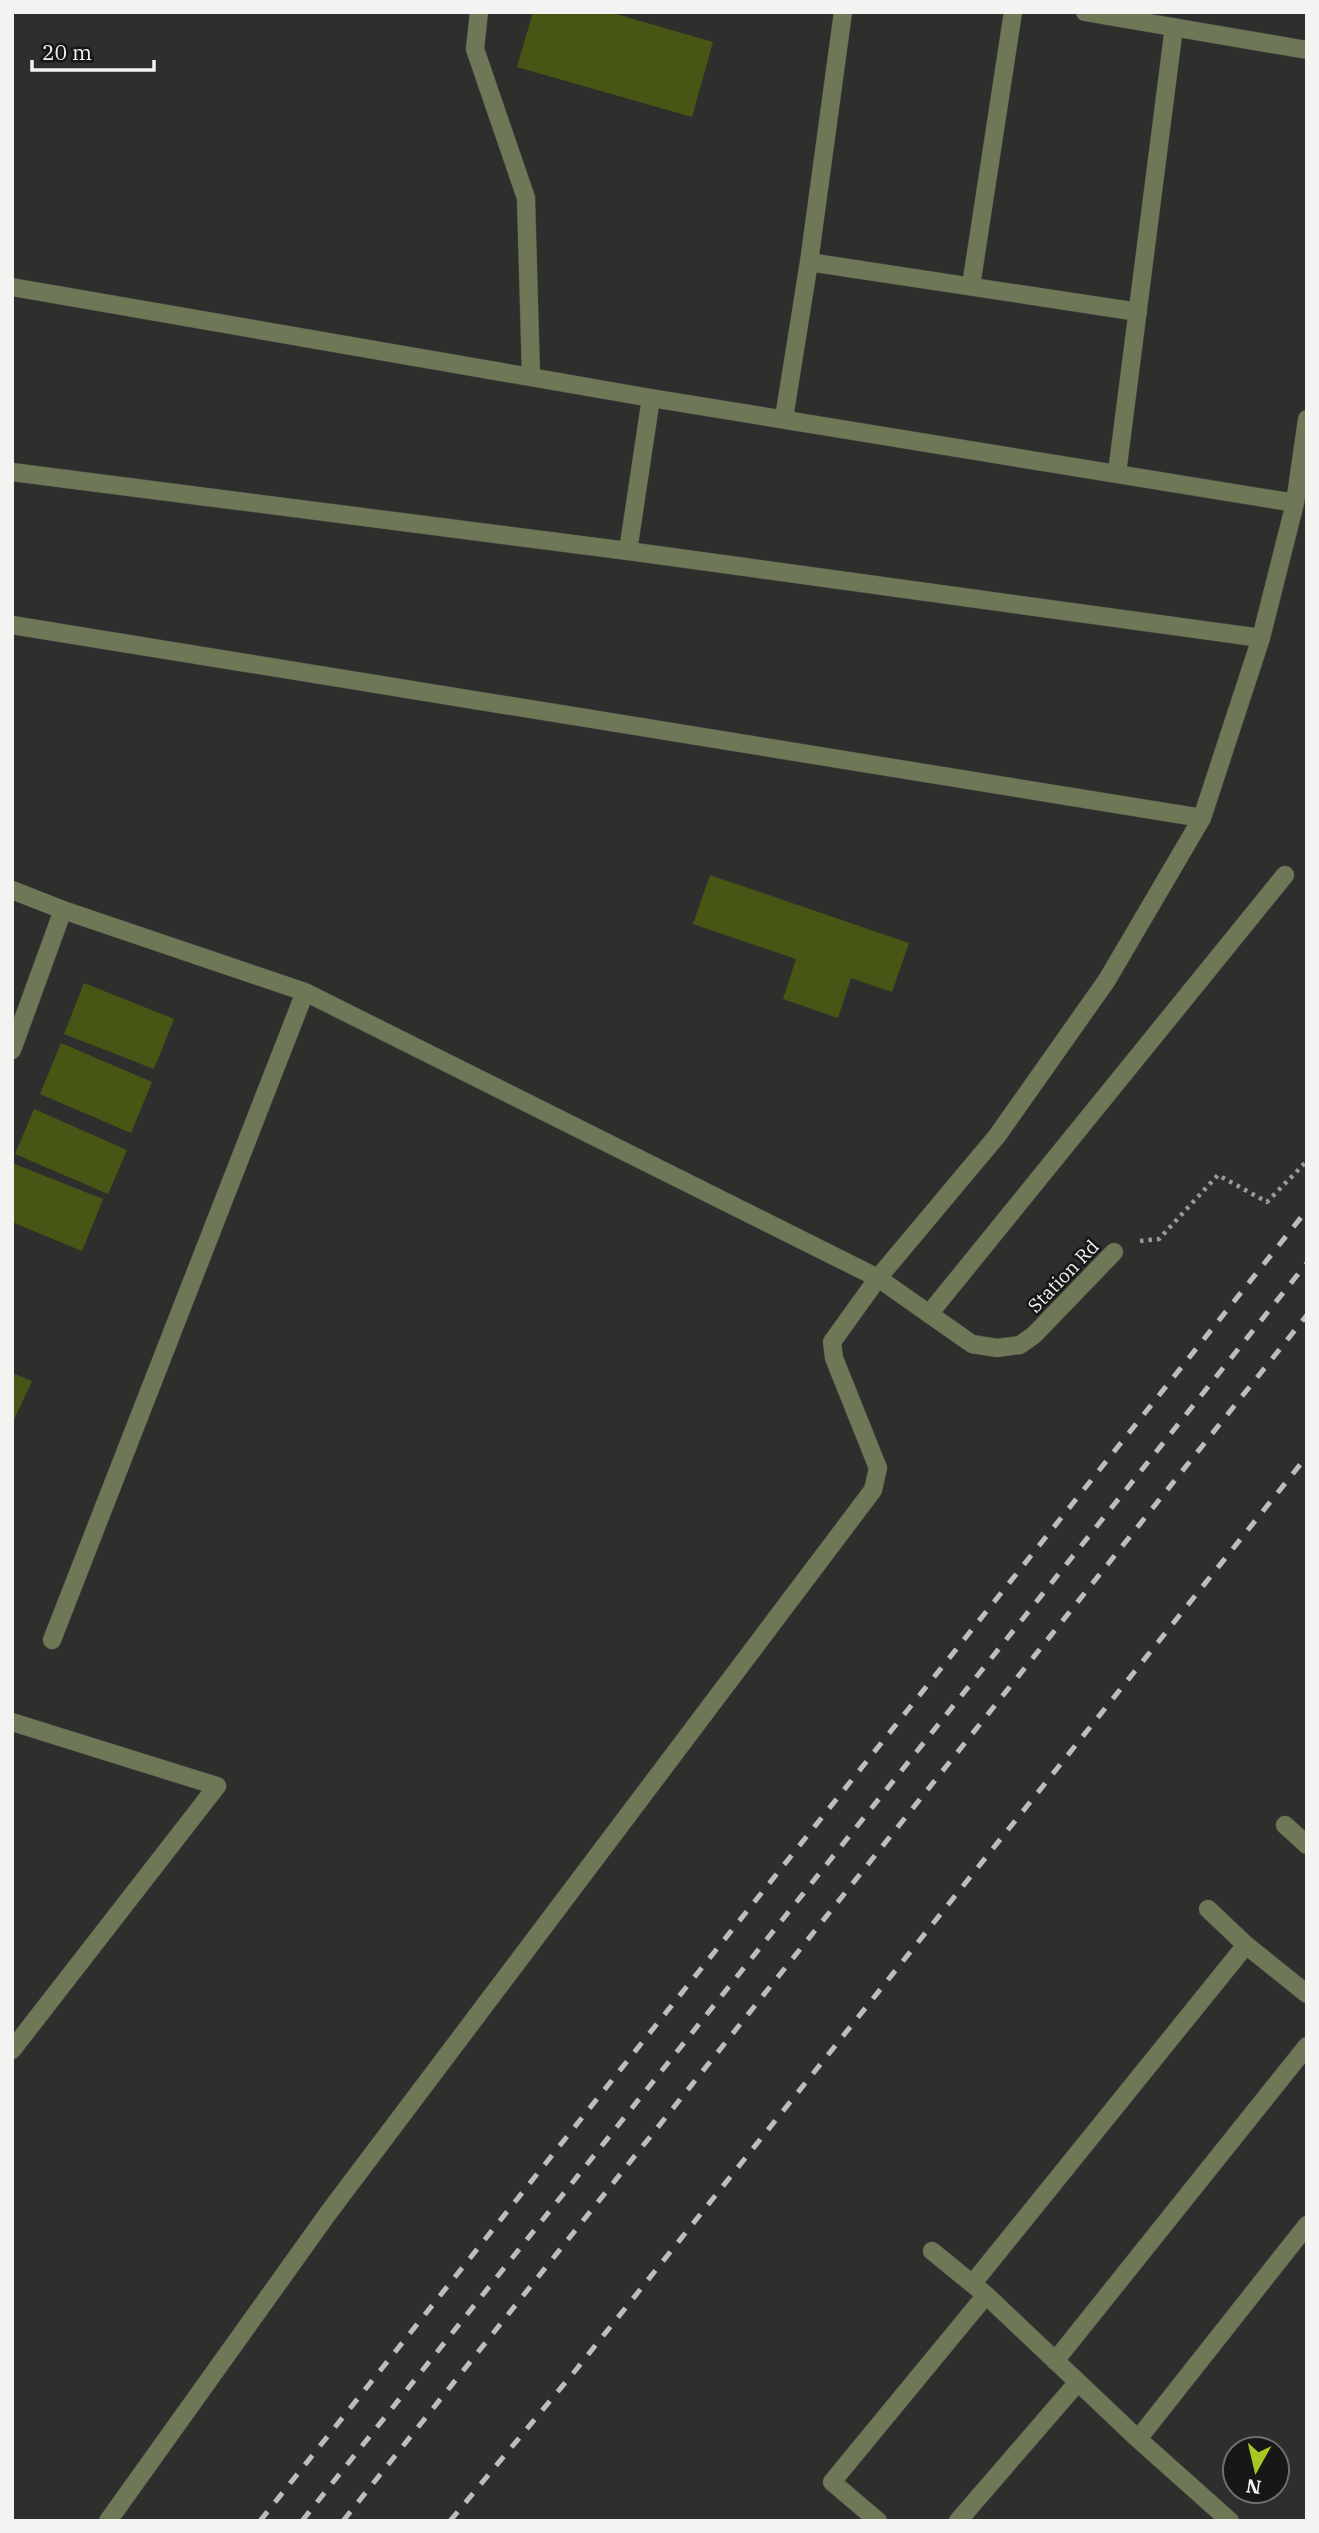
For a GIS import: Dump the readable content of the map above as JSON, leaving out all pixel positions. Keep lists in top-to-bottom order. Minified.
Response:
{"streets":{"street":["Station Rd"]},"scale_bar":"20 m","north":"bottom"}
